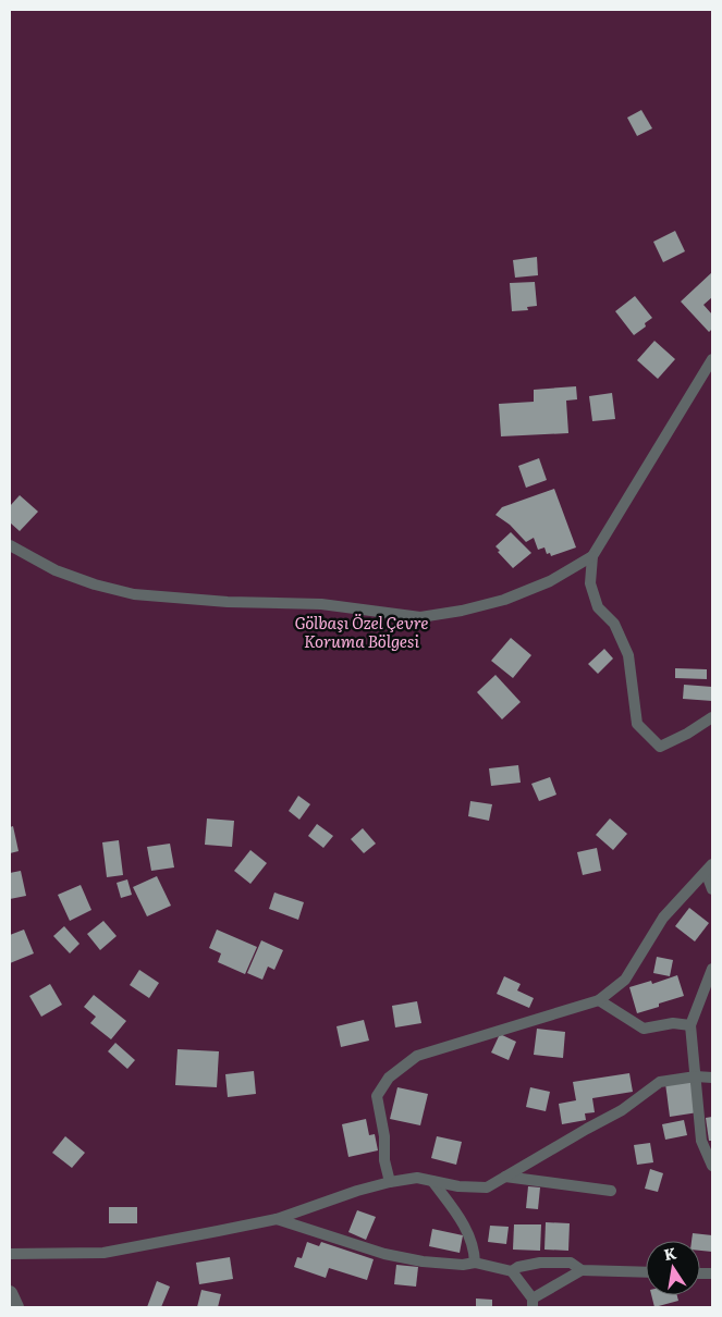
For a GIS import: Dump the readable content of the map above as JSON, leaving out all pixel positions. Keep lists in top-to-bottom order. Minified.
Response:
{"parks":["Gölbaşı Özel Çevre Koruma Bölgesi"],"north":"top"}
